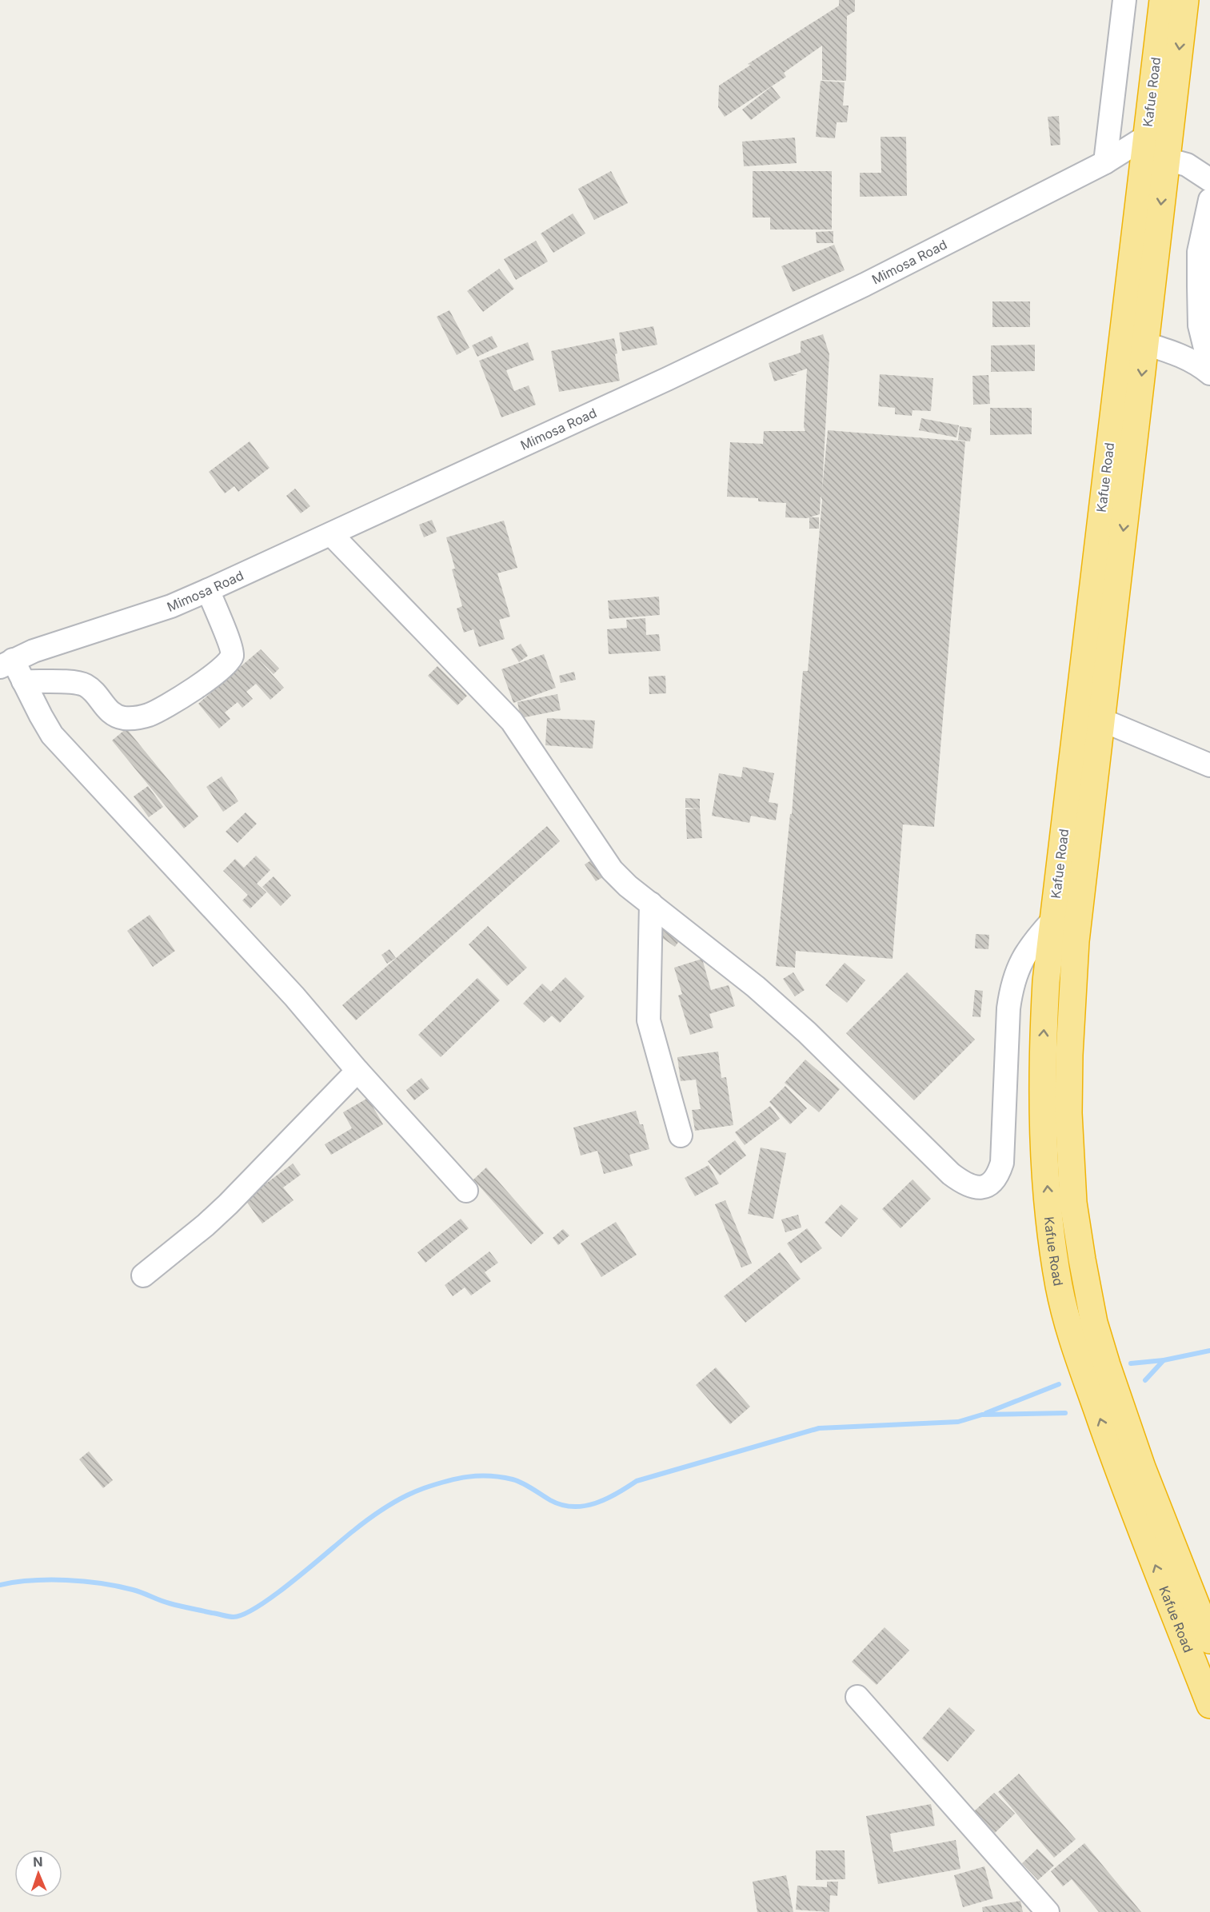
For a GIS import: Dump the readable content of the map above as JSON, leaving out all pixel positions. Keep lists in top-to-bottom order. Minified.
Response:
{"streets":{"highway":["Kafue Road"],"street":["Mimosa Road"]},"crossings":[["Kafue Road","Mimosa Road"]],"north":"top"}
